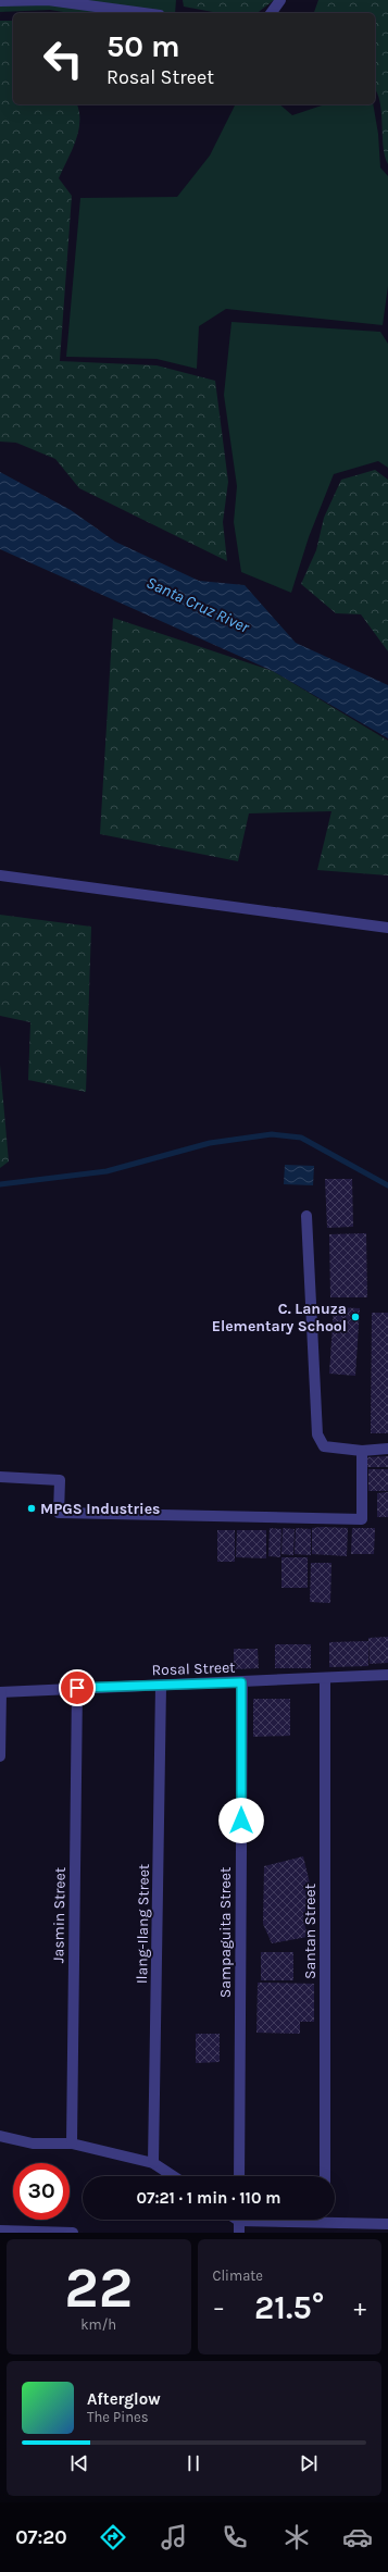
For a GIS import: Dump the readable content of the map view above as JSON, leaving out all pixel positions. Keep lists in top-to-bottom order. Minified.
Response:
{"streets":{"street":["Rosal Street","Jasmin Street","Ilang-Ilang Street","Santan Street","Sampaguita Street"]},"crossings":[["Rosal Street","Jasmin Street"],["Rosal Street","Ilang-Ilang Street"],["Rosal Street","Santan Street"],["Rosal Street","Sampaguita Street"]],"water":["Santa Cruz River"],"places":["C. Lanuza Elementary School","MPGS Industries"],"page":{"turn":["50 m","Rosal Street"],"limit":"30","trip":"07:21 · 1 min · 110 m","tile":[["22","km/h"],"Climate"],"heat":["−","21.5°","+"],"song":["Afterglow","The Pines"],"tabs":"07:20"}}
